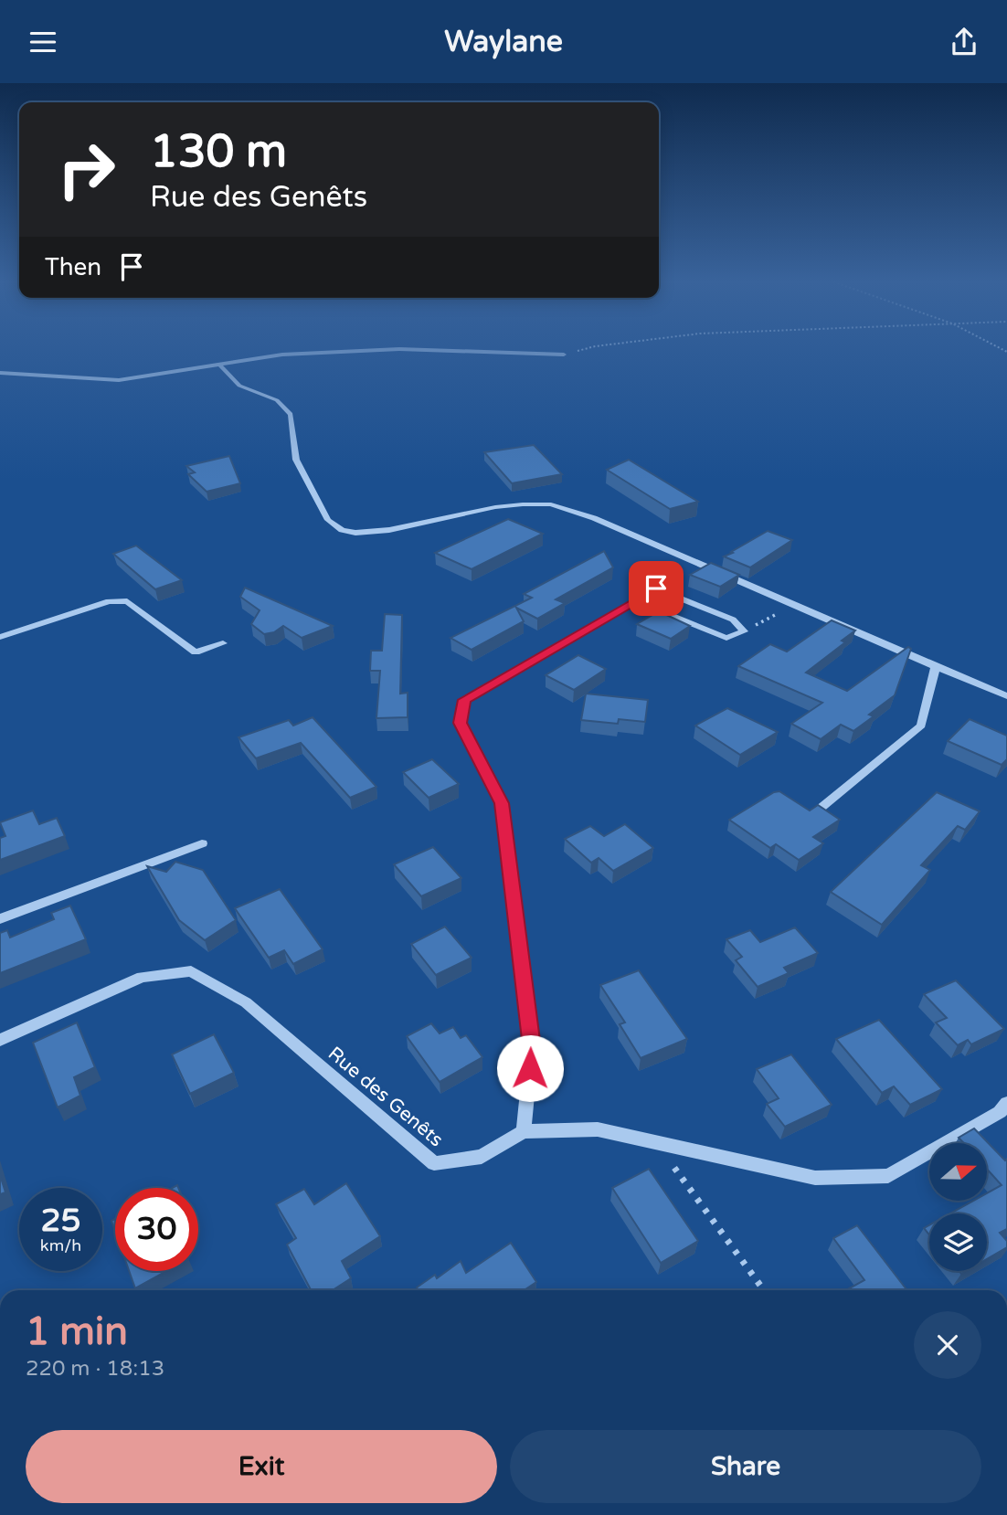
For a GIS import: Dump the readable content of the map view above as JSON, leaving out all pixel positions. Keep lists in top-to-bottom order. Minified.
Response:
{"streets":{"street":["Rue des Genêts"]},"north":"right","page":{"header":"Waylane","turn":["130 m","Rue des Genêts"],"then":"Then","speed":"25 km/h","limit":"30","heading":["1 min","220 m · 18:13"],"buttons":["Exit","Share"]}}
